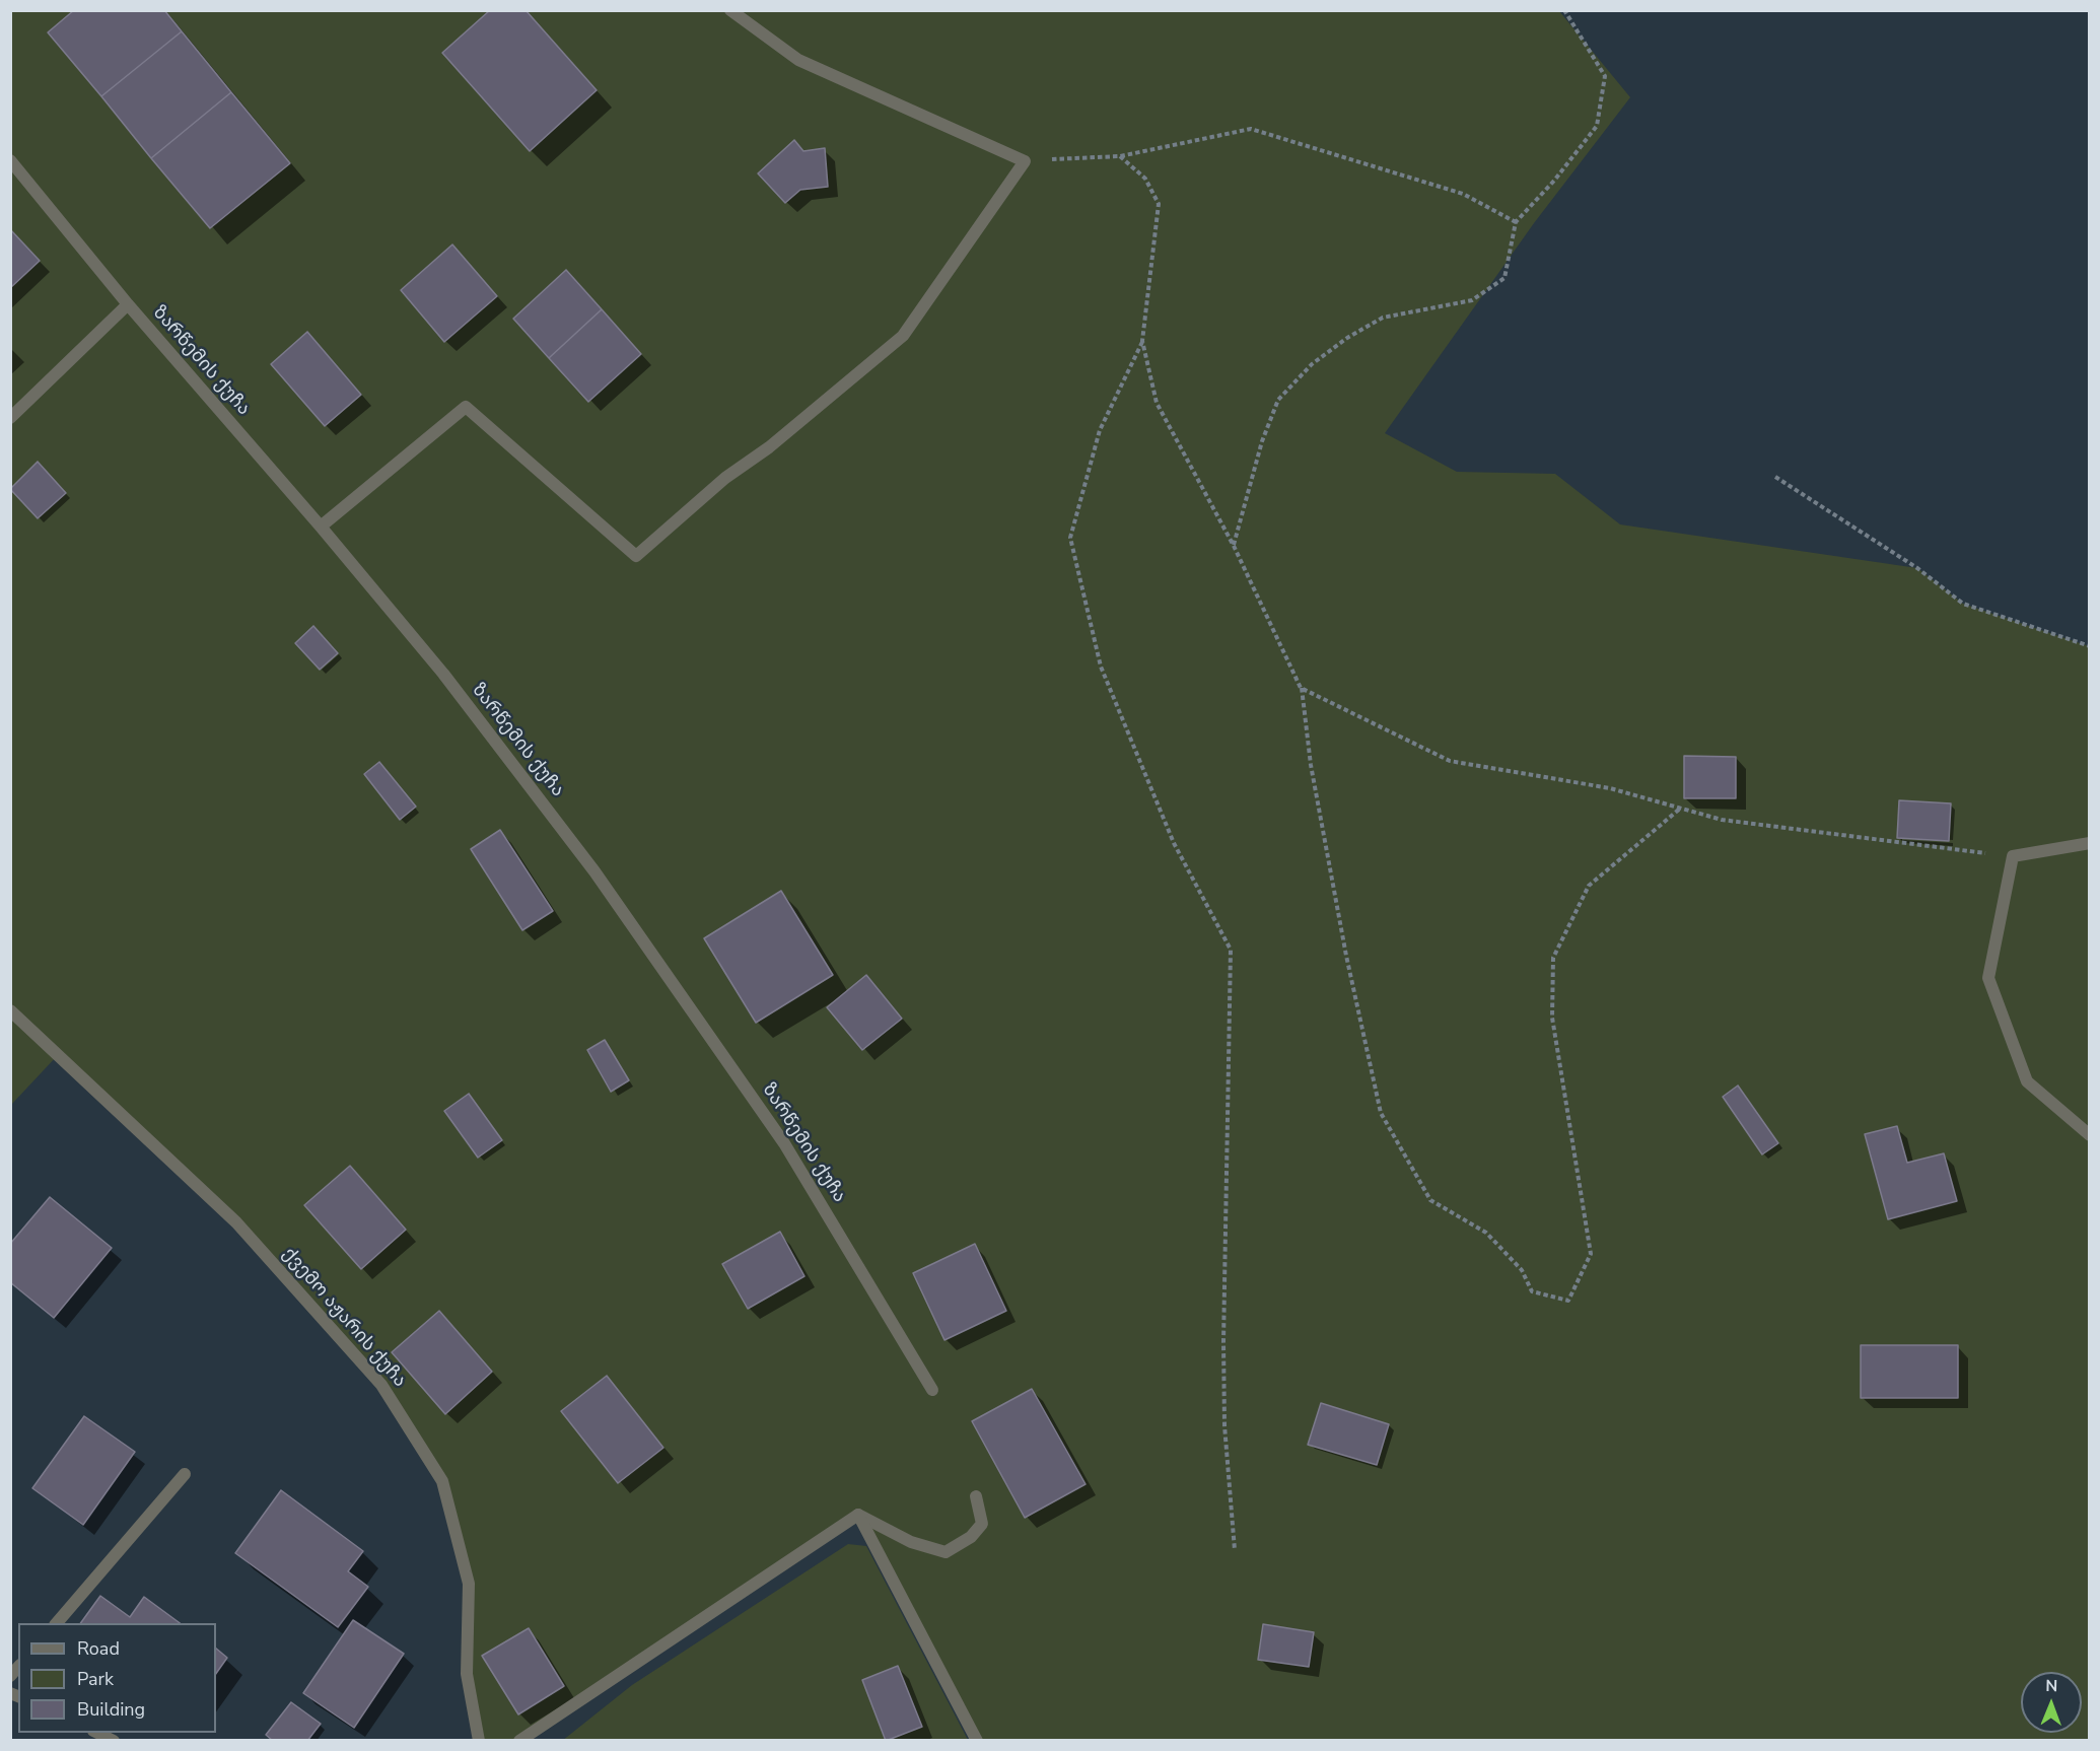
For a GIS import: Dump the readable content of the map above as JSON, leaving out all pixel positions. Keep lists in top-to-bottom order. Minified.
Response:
{"streets":{"street":["ზარწემის ქუჩა","ქვემო აჟარის ქუჩა"]},"legend":["Road","Park","Building"],"north":"top"}
